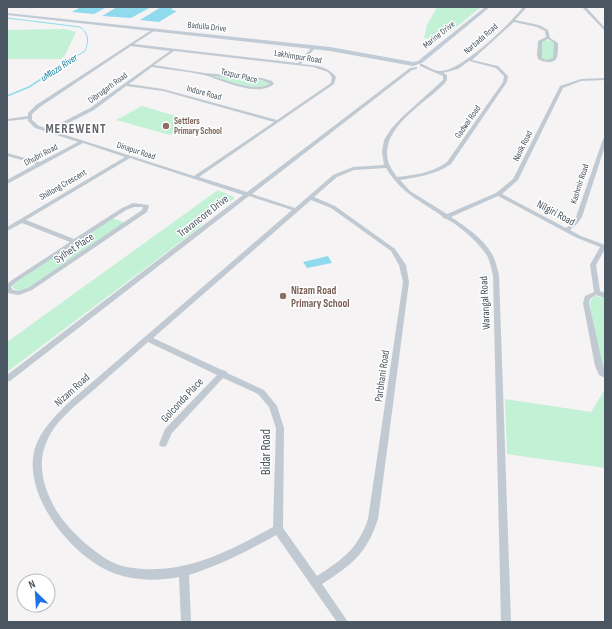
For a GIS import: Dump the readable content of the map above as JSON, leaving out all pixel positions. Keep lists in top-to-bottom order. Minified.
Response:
{"streets":{"street":["Badulla Drive","Marine Drive","Narbada Road","Lakhimpur Road","Tezpur Place","Dibrugarh Road","Indore Road","Gadwal Road","Nasik Road","Dinapur Road","Dhubri Road","Kashmir Road","Shillong Crescent","Nilgiri Road","Travancore Drive","Sylhet Place","Warangal Road","Parbhani Road","Nizam Road","Golconda Place","Bidar Road"]},"crossings":[["Badulla Drive","Marine Drive"],["Badulla Drive","Travancore Drive"],["Marine Drive","Travancore Drive"],["Narbada Road","Gadwal Road"],["Narbada Road","Warangal Road"],["Lakhimpur Road","Dibrugarh Road"],["Lakhimpur Road","Indore Road"],["Lakhimpur Road","Dinapur Road"],["Tezpur Place","Dibrugarh Road"],["Dibrugarh Road","Indore Road"],["Dibrugarh Road","Dinapur Road"],["Gadwal Road","Warangal Road"],["Nasik Road","Nilgiri Road"],["Nasik Road","Warangal Road"],["Dinapur Road","Dhubri Road"],["Dinapur Road","Shillong Crescent"],["Dinapur Road","Travancore Drive"],["Dinapur Road","Nizam Road"],["Kashmir Road","Nilgiri Road"],["Shillong Crescent","Sylhet Place"],["Warangal Road","Nizam Road"],["Parbhani Road","Nizam Road"],["Nizam Road","Bidar Road"],["Golconda Place","Bidar Road"]],"districts":["MEREWENT"],"water":["uMlaza River"],"places":["Settlers Primary School","Nizam Road Primary School"],"north":"top left"}
